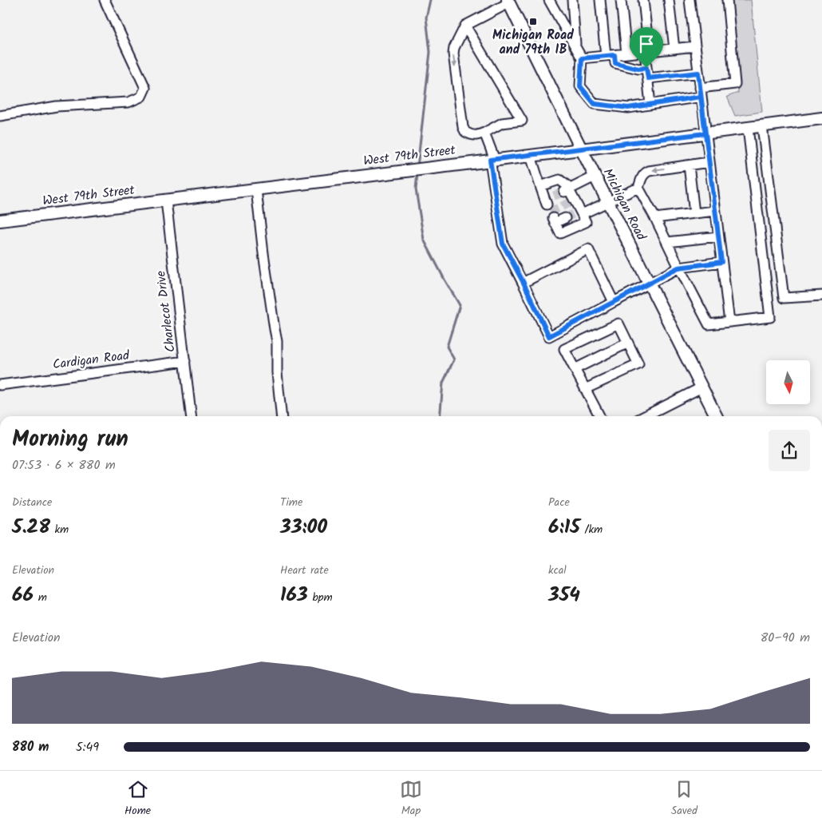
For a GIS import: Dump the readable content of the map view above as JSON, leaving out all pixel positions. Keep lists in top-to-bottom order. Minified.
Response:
{"streets":{"main road":["West 79th Street","Michigan Road"],"street":["Charlecot Drive","Cardigan Road"]},"crossings":[["West 79th Street","Michigan Road"],["West 79th Street","Charlecot Drive"],["Charlecot Drive","Cardigan Road"]],"places":{"transit":["Michigan Road and 79th IB"]},"north":"bottom","page":{"heading":["Morning run","07:53 · 6 × 880 m"],"stats":[["Distance","5.28 km"],["Time","33:00"],["Pace","6:15 /km"],["Elevation","66 m"],["Heart rate","163 bpm"],["kcal","354"]],"chart":["Elevation","80–90 m"],"list":[{"name":"880 m","note":"5:49"}],"tabs":["Home","Map","Saved"]}}
